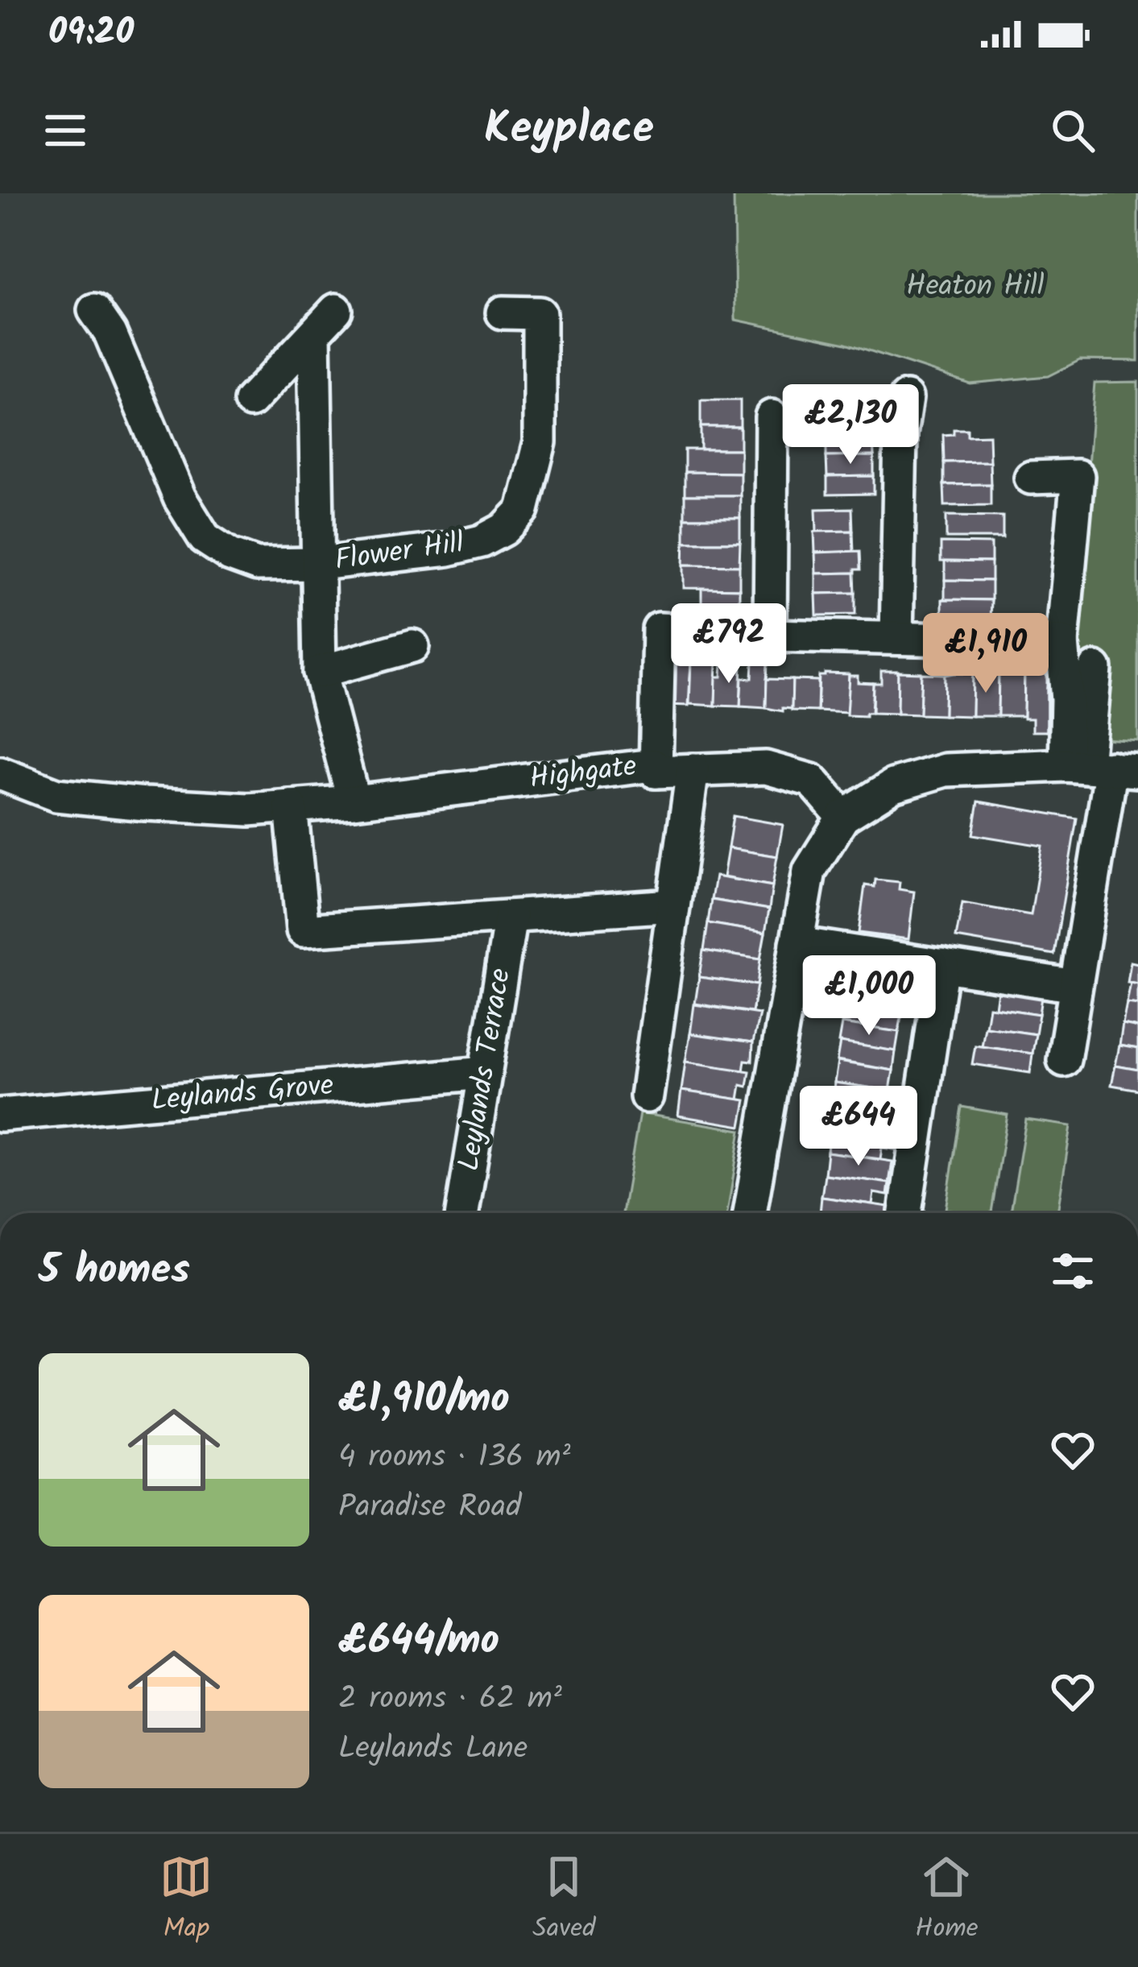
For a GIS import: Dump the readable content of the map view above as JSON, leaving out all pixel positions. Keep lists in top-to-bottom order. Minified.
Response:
{"streets":{"street":["Flower Hill","Highgate","Leylands Terrace","Leylands Grove"]},"crossings":[["Flower Hill","Highgate"],["Leylands Terrace","Leylands Grove"]],"parks":["Heaton Hill"],"page":{"status":"09:20","header":"Keyplace","price":["£2,130","£792","£1,910","£1,000","£644"],"heading":"5 homes","list":[{"name":"£1,910/mo","note":"4 rooms · 136 m² · Paradise Road"},{"name":"£644/mo","note":"2 rooms · 62 m² · Leylands Lane"}],"tabs":["Map","Saved","Home"]}}
